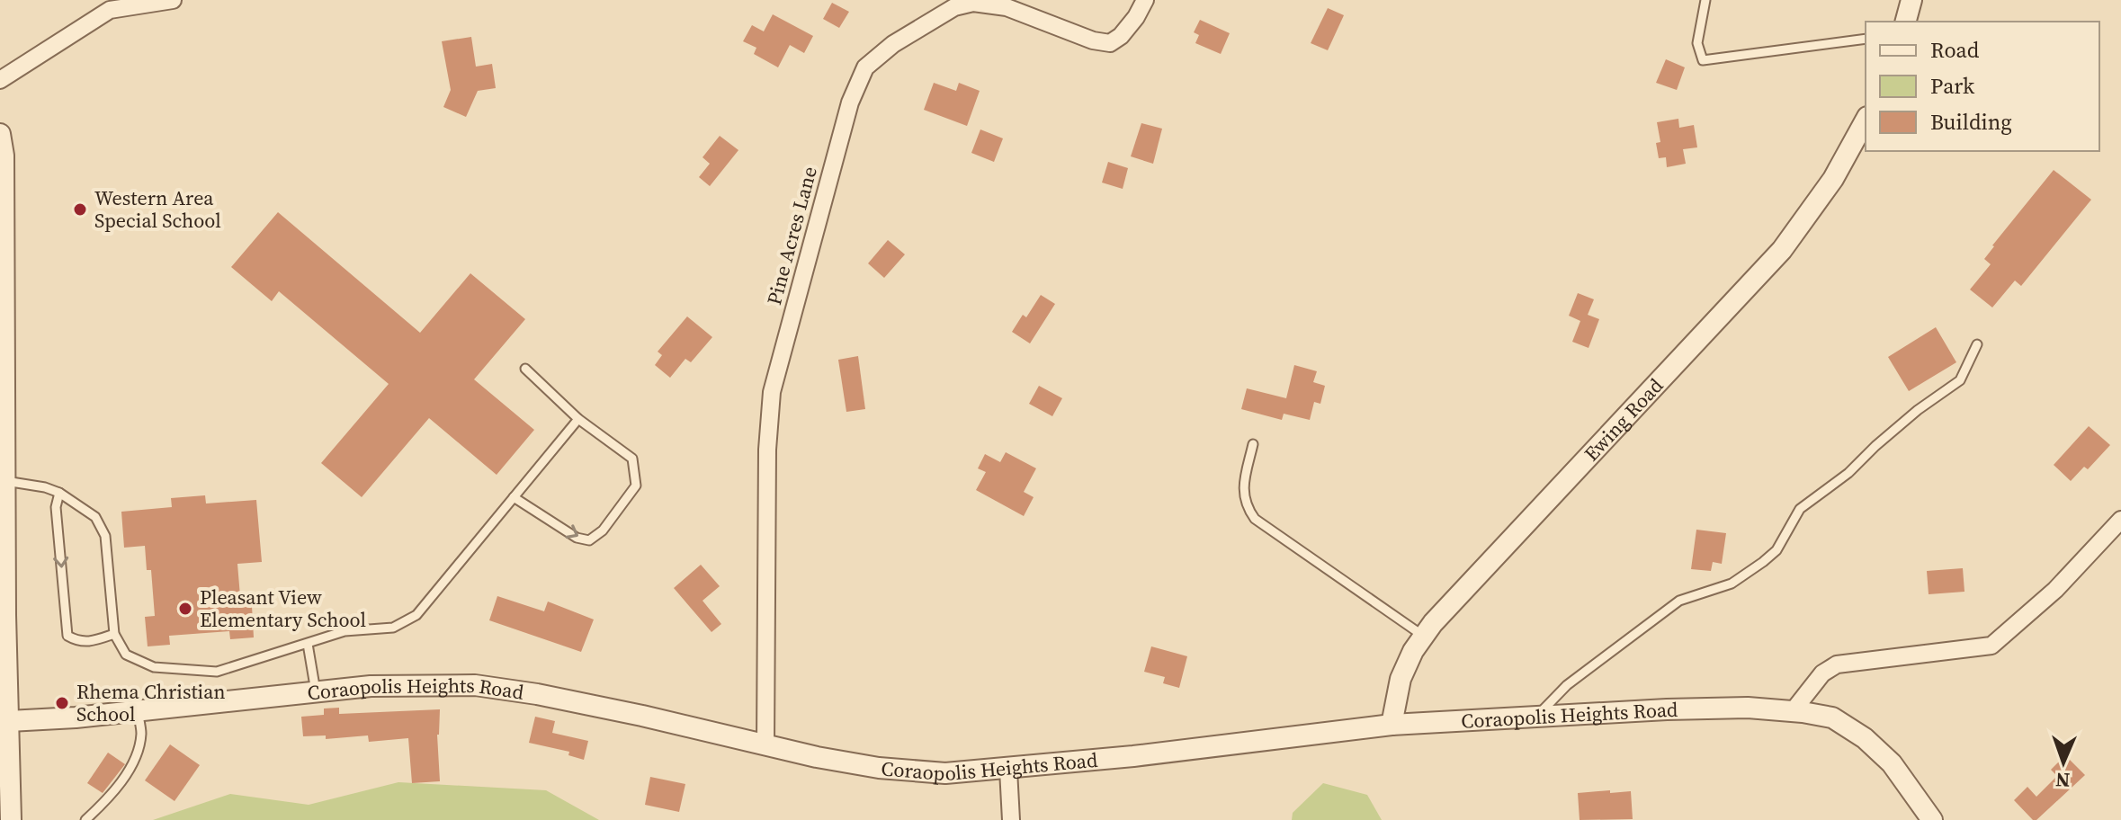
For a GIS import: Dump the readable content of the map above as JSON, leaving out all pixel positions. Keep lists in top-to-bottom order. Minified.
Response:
{"streets":{"street":["Pine Acres Lane","Ewing Road","Coraopolis Heights Road"]},"crossings":[["Pine Acres Lane","Coraopolis Heights Road"],["Ewing Road","Coraopolis Heights Road"]],"places":["Western Area Special School","Pleasant View Elementary School","Rhema Christian School"],"legend":["Road","Park","Building"],"north":"bottom"}
